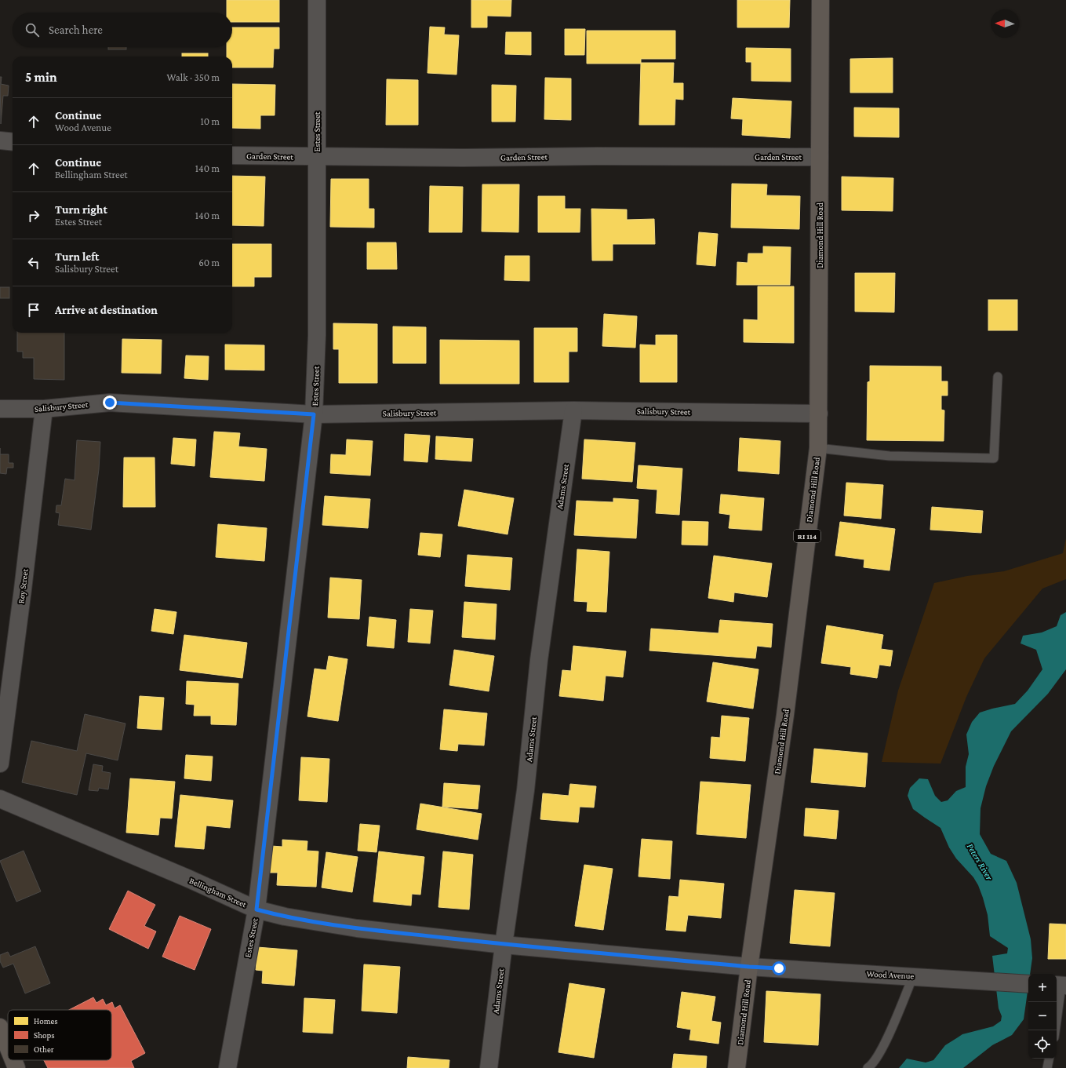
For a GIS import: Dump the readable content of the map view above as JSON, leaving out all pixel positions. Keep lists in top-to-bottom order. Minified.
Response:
{"streets":{"main road":["Diamond Hill Road","RI 114"],"street":["Estes Street","Garden Street","Salisbury Street","Adams Street","Roy Street","Bellingham Street","Wood Avenue"]},"crossings":[["Estes Street","Garden Street"],["Estes Street","Salisbury Street"],["Estes Street","Bellingham Street"],["Garden Street","Diamond Hill Road"],["Diamond Hill Road","Salisbury Street"],["Diamond Hill Road","Bellingham Street"],["Diamond Hill Road","Wood Avenue"],["Salisbury Street","Adams Street"],["Salisbury Street","Roy Street"],["Adams Street","Bellingham Street"],["Bellingham Street","Wood Avenue"]],"water":["Peters River"],"legend":["Homes","Shops","Other"],"north":"left","page":{"search":"Search here","heading":["5 min","Walk · 350 m"],"list":[["Continue","Wood Avenue","10 m"],["Continue","Bellingham Street","140 m"],["Turn right","Estes Street","140 m"],["Turn left","Salisbury Street","60 m"],"Arrive at destination"],"map_buttons":["+","−"]}}
